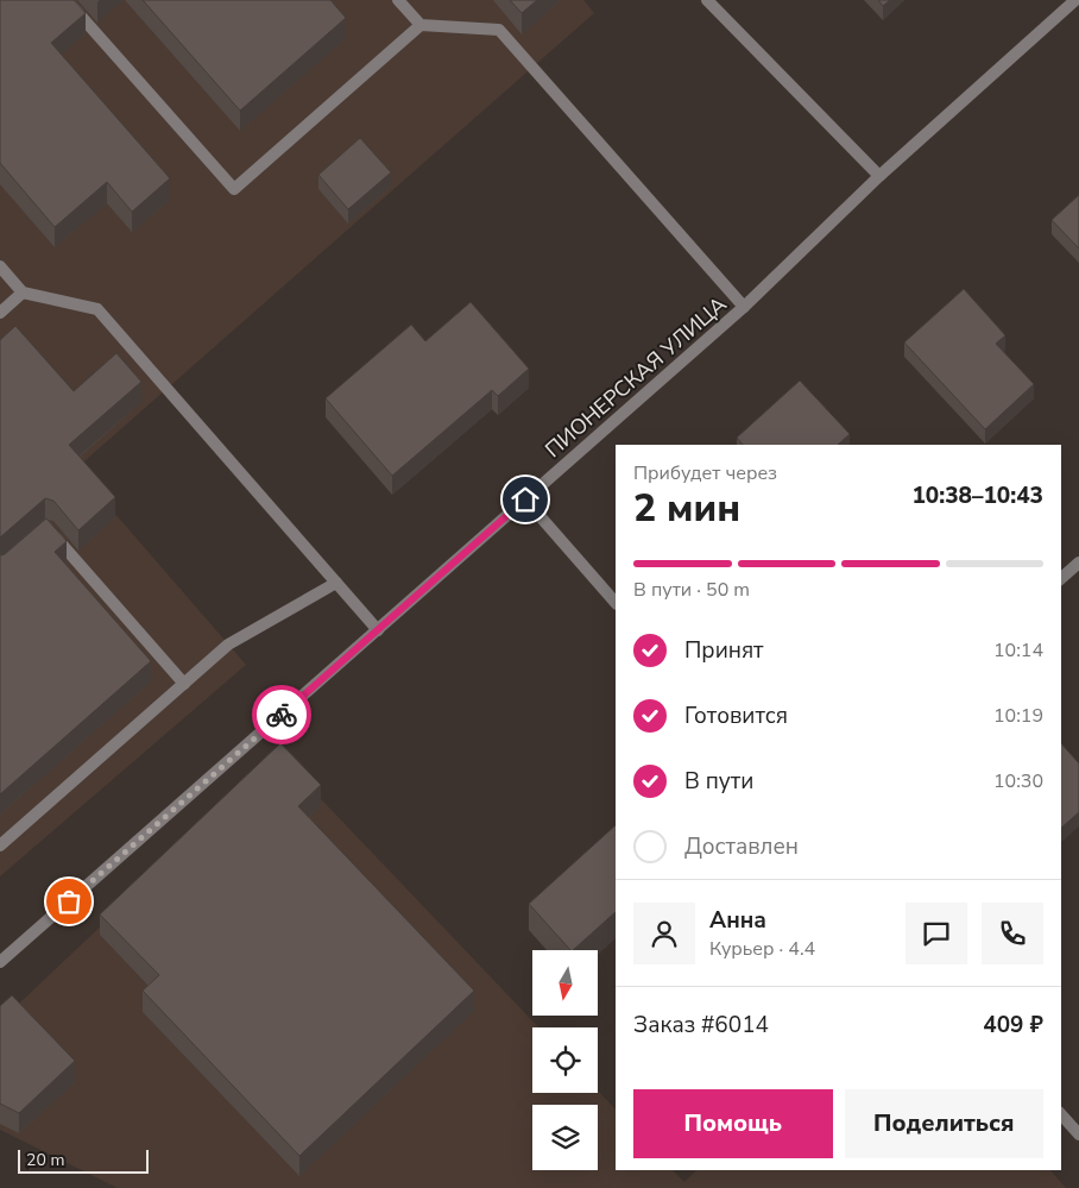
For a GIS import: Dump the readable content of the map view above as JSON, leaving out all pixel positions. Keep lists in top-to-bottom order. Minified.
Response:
{"streets":{"street":["ПИОНЕРСКАЯ УЛИЦА"]},"scale_bar":"20 m","north":"bottom","page":{"heading":["2 мин","Прибудет через","10:38–10:43"],"panel":["Анна","Курьер · 4.4","Заказ #6014","409 ₽"],"bar":"В пути · 50 m","list":[["Принят","10:14"],["Готовится","10:19"],["В пути","10:30"],"Доставлен"],"buttons":["Помощь","Поделиться"],"scale":"20 m"}}
